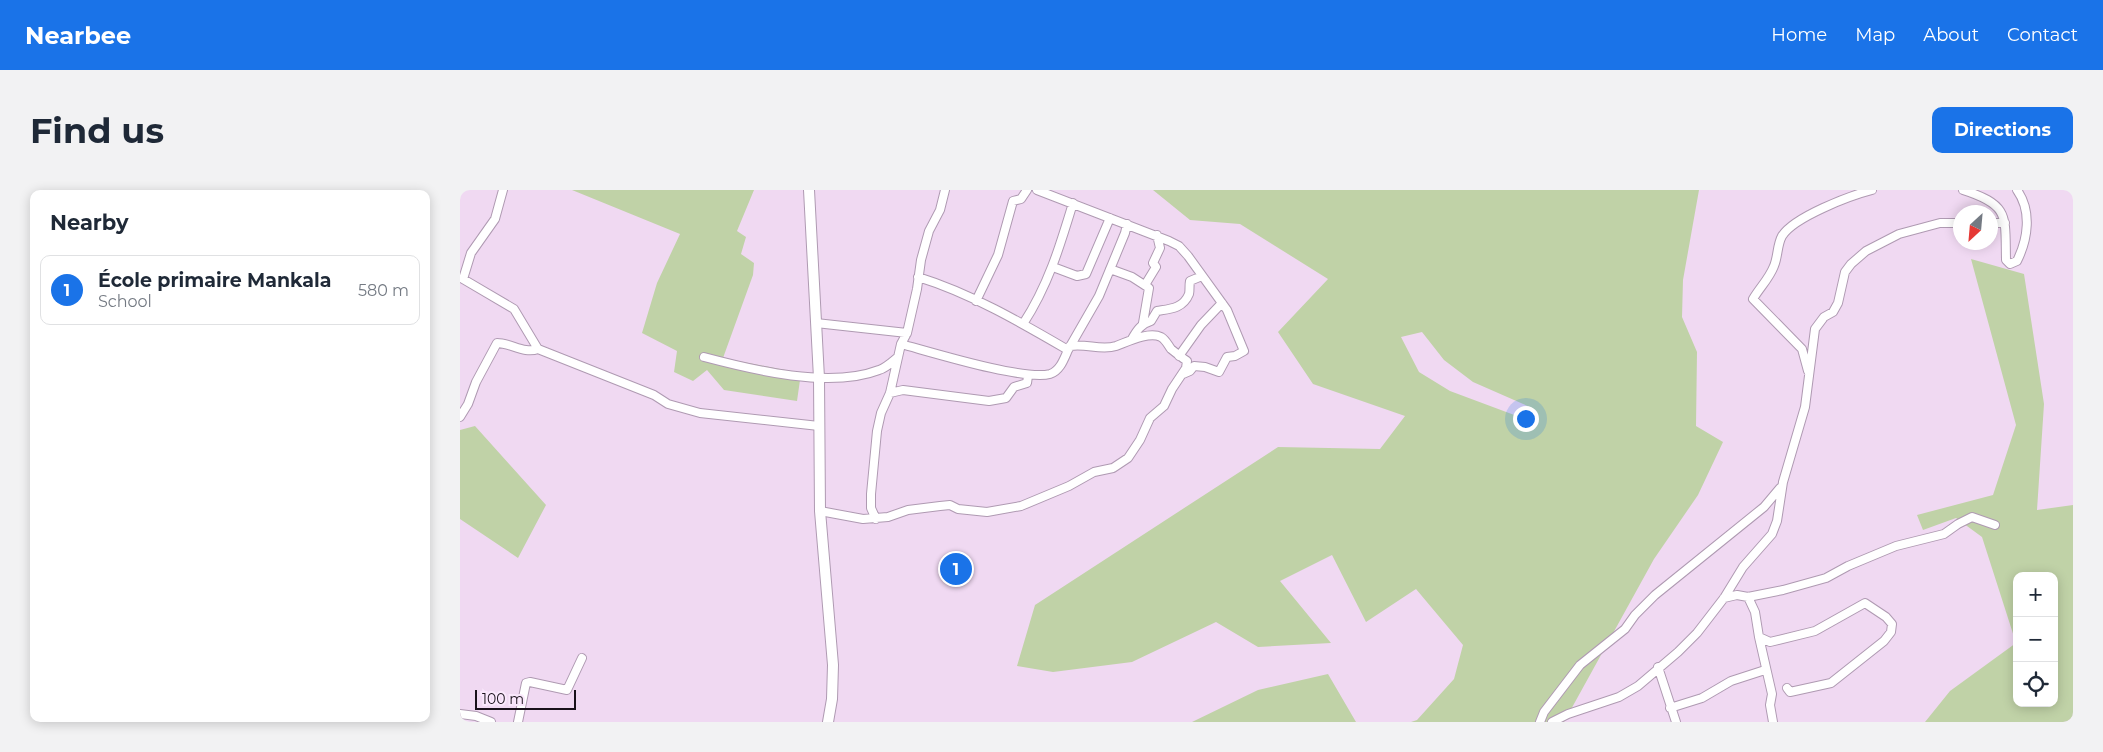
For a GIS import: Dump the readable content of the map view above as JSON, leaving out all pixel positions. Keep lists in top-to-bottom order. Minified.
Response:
{"scale_bar":"100 m","north":"bottom left","page":{"header":"Nearbee","nav":["Home","Map","About","Contact"],"buttons":"Directions","title":"Find us","heading":"Nearby","list":[{"mark":"1","name":"École primaire Mankala","note":"School","value":"580 m"}],"pins":"1","map_buttons":["+","−"],"scale":"100 m"}}
